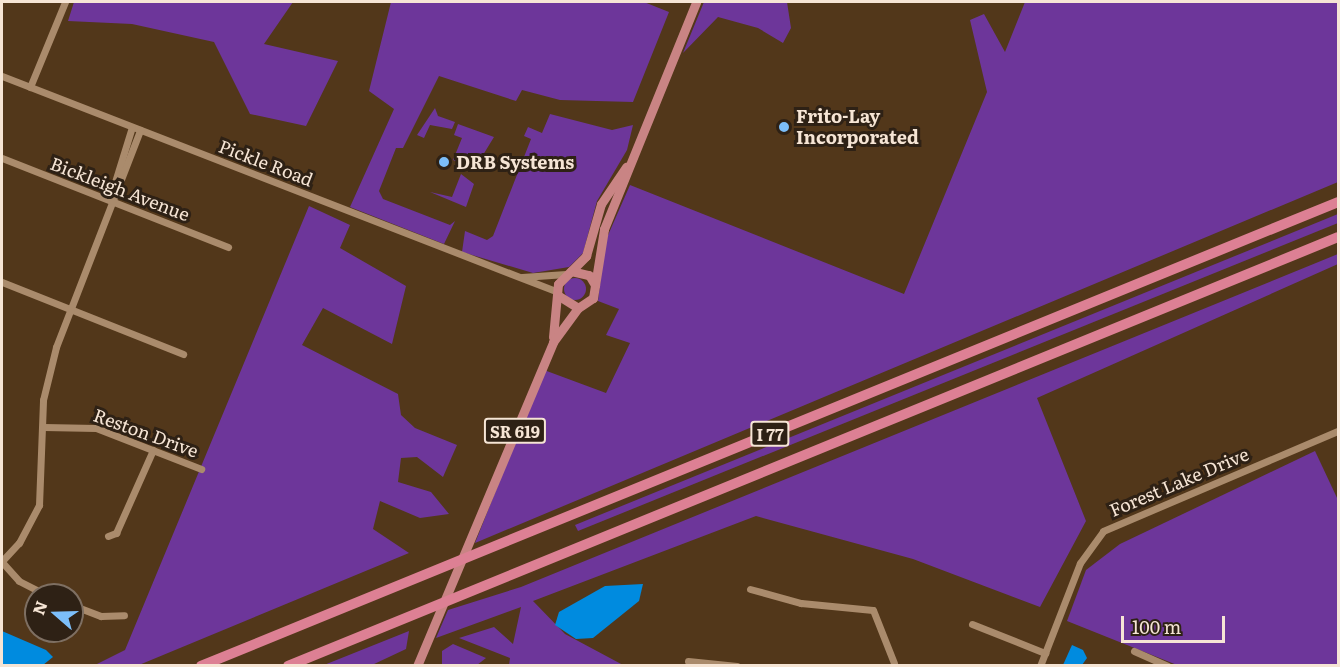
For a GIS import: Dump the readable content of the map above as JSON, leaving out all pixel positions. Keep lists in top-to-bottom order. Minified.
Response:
{"streets":{"highway":["I 77"],"main road":["SR 619"],"street":["Pickle Road","Bickleigh Avenue","Reston Drive","Forest Lake Drive"]},"places":["Frito-Lay Incorporated","DRB Systems"],"scale_bar":"100 m","north":"left"}
